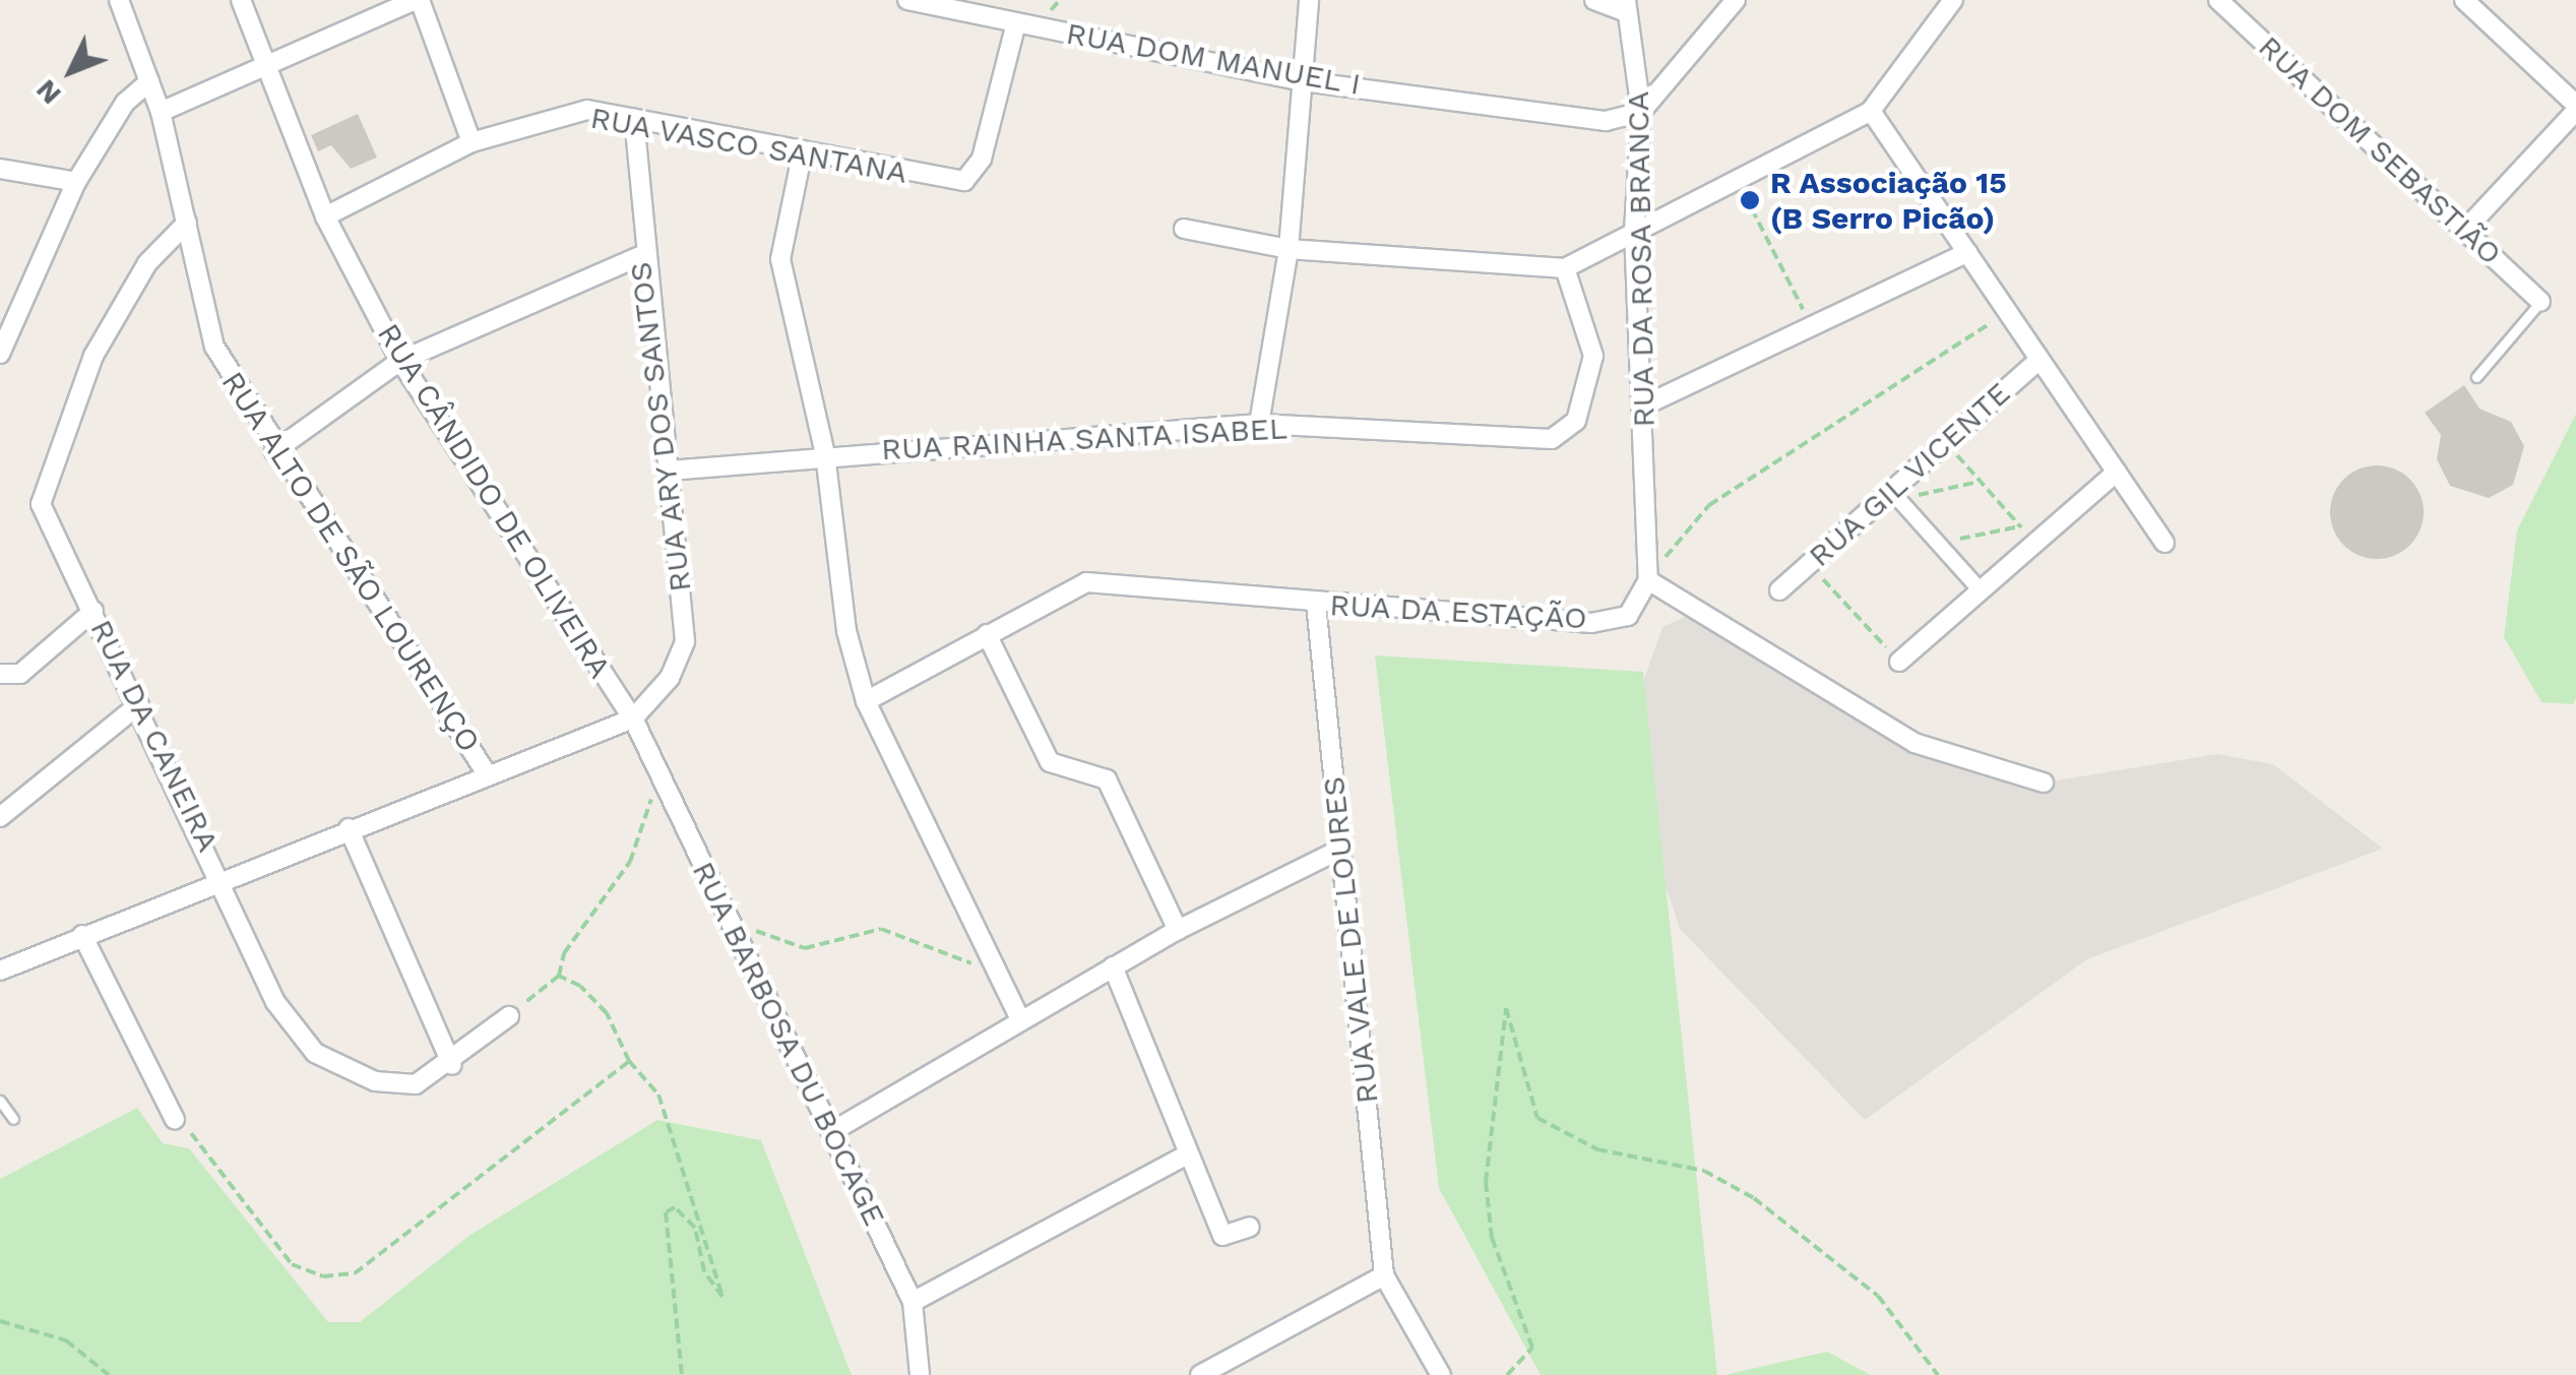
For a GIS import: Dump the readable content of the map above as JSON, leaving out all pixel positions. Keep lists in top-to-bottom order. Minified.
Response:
{"streets":{"street":["RUA DOM MANUEL I","RUA VASCO SANTANA","RUA DOM SEBASTIÃO","RUA DA ROSA BRANCA","RUA ARY DOS SANTOS","RUA RAINHA SANTA ISABEL","RUA GIL VICENTE","RUA CÂNDIDO DE OLIVEIRA","RUA ALTO DE SÃO LOURENÇO","RUA DA ESTAÇÃO","RUA DA CANEIRA","RUA VALE DE LOURES","RUA BARBOSA DU BOCAGE"]},"crossings":[["RUA DOM MANUEL I","RUA VASCO SANTANA"],["RUA DOM MANUEL I","RUA DA ROSA BRANCA"],["RUA VASCO SANTANA","RUA ARY DOS SANTOS"],["RUA VASCO SANTANA","RUA CÂNDIDO DE OLIVEIRA"],["RUA DA ROSA BRANCA","RUA DA ESTAÇÃO"],["RUA ARY DOS SANTOS","RUA RAINHA SANTA ISABEL"],["RUA ARY DOS SANTOS","RUA CÂNDIDO DE OLIVEIRA"],["RUA ARY DOS SANTOS","RUA BARBOSA DU BOCAGE"],["RUA CÂNDIDO DE OLIVEIRA","RUA BARBOSA DU BOCAGE"],["RUA ALTO DE SÃO LOURENÇO","RUA DA CANEIRA"],["RUA DA ESTAÇÃO","RUA VALE DE LOURES"]],"places":["R Associação 15 (B Serro Picão)"],"north":"bottom left"}
